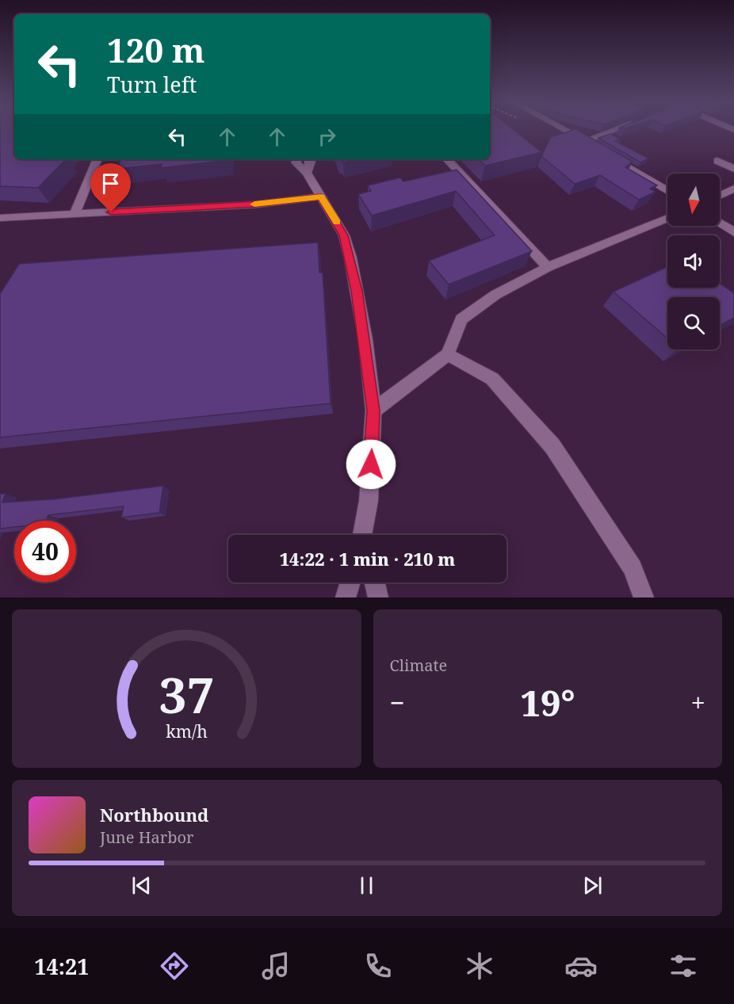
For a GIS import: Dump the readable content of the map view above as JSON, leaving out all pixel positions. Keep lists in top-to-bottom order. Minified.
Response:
{"north":"bottom","page":{"turn":["120 m","Turn left"],"limit":"40","trip":"14:22 · 1 min · 210 m","tile":"Climate","heat":["−","19°","+"],"song":["Northbound","June Harbor"],"tabs":"14:21","gauge":["37","km/h"]}}
